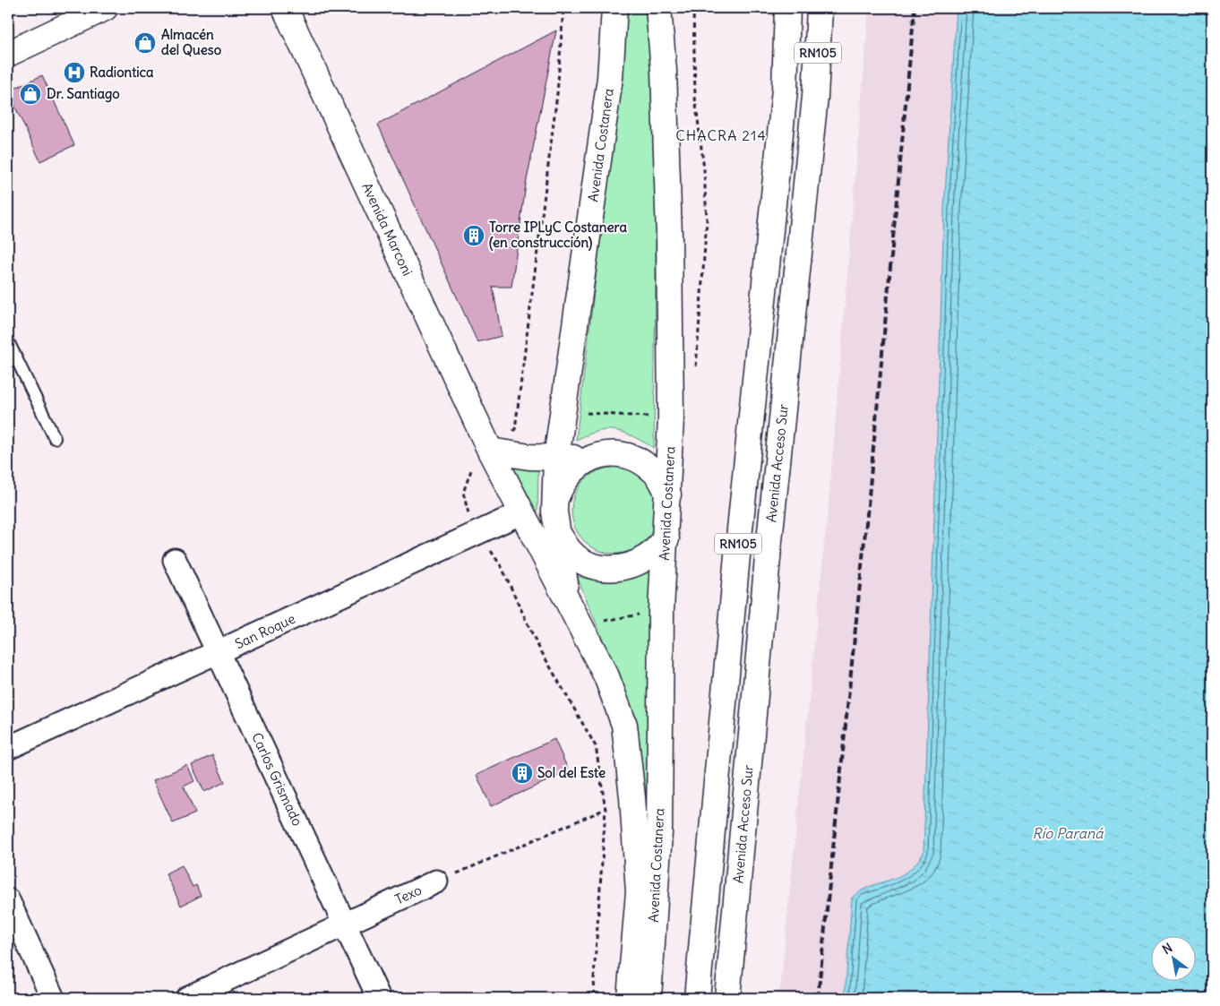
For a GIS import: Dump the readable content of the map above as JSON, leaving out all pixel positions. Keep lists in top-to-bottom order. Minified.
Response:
{"streets":{"main road":["RN105","Avenida Costanera","Avenida Marconi","Avenida Acceso Sur"],"street":["San Roque","Carlos Grismado","Texo"]},"crossings":[["Avenida Costanera","Avenida Marconi"],["Avenida Costanera","Texo"],["Avenida Marconi","San Roque"],["San Roque","Carlos Grismado"],["Carlos Grismado","Texo"]],"districts":["CHACRA 214"],"water":["Río Paraná"],"places":{"shop":["Almacén del Queso","Dr. Santiago"],"hospital":["Radiontica"],"building":["Torre IPLyC Costanera (en construcción)","Sol del Este"]},"north":"top left"}
